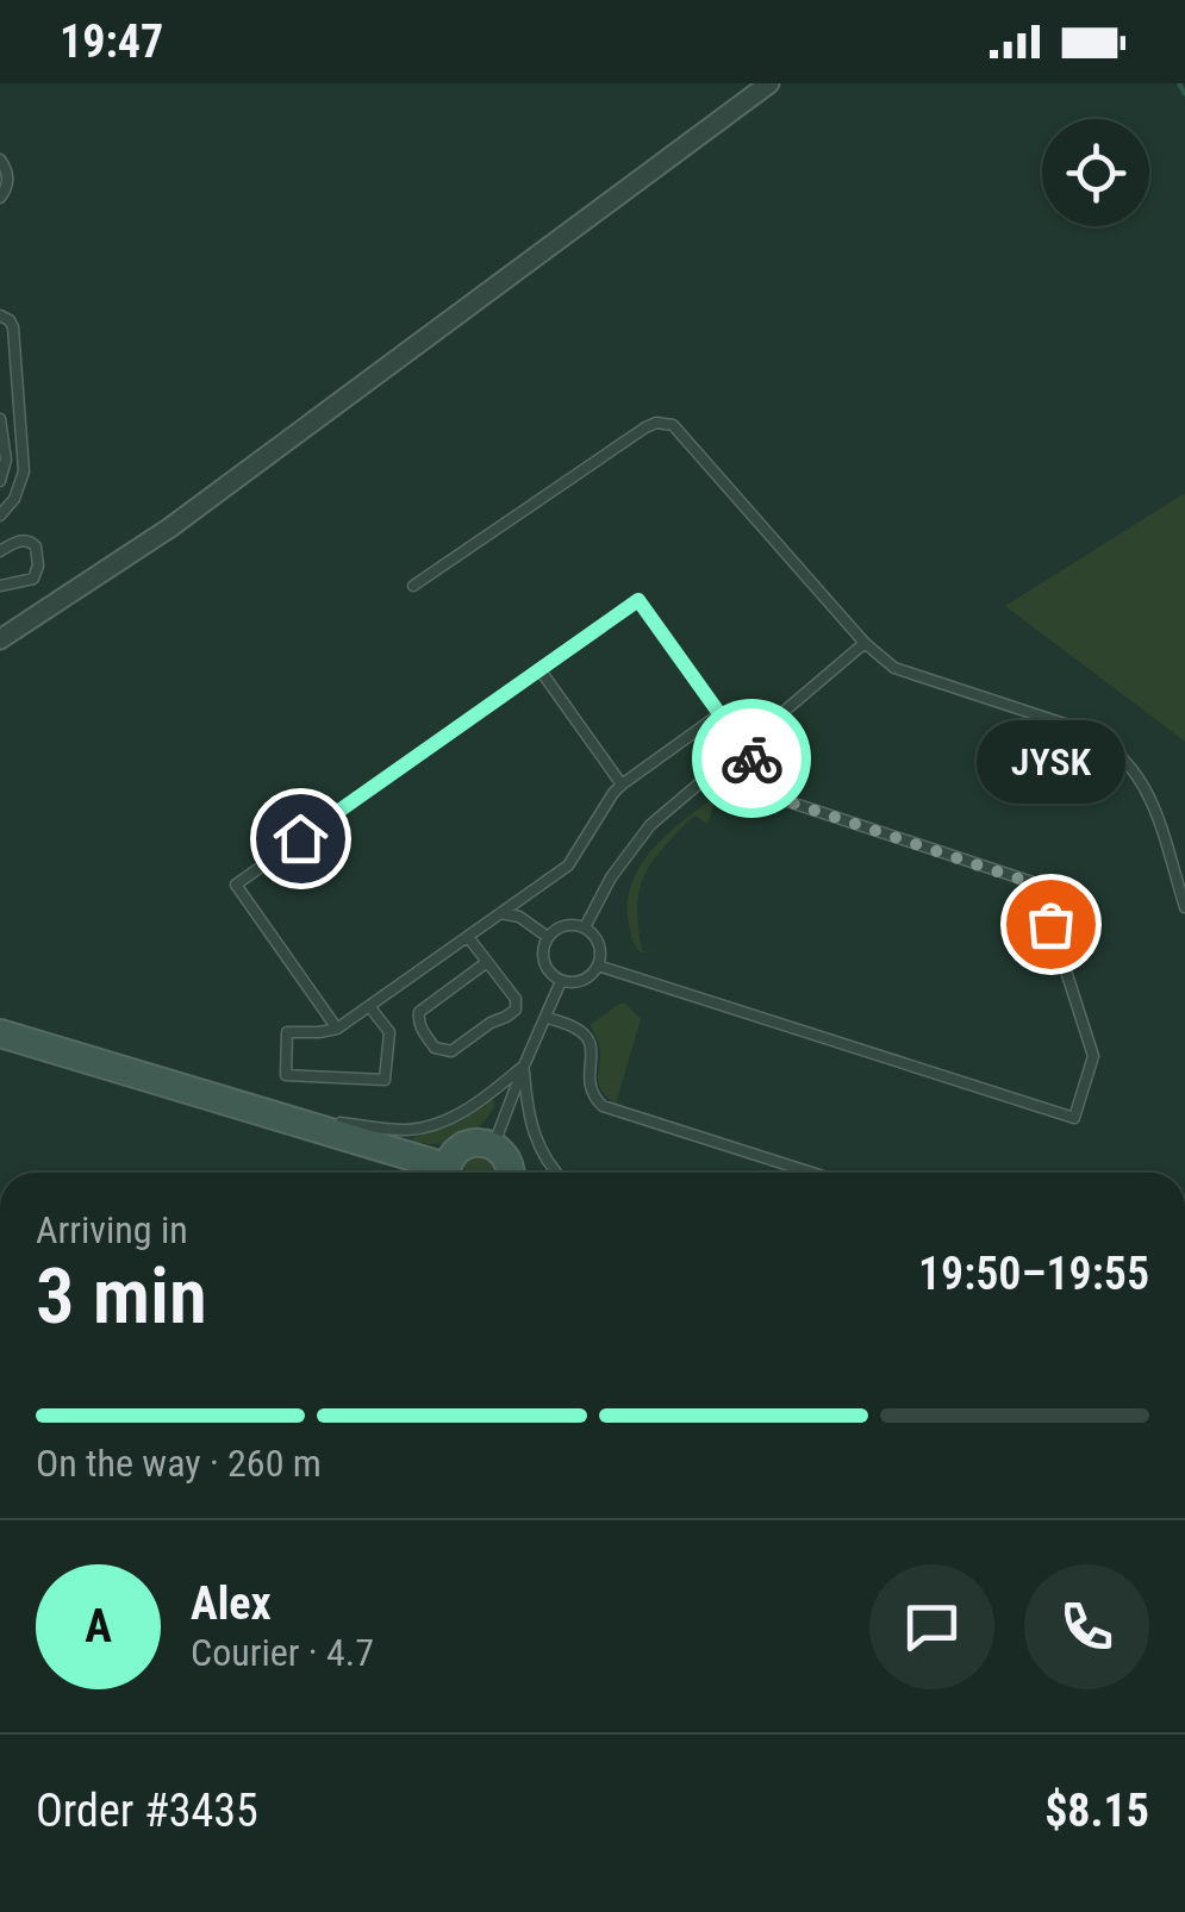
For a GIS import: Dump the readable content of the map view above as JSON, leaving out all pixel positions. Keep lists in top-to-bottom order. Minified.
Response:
{"places":["JYSK"],"page":{"status":"19:47","bubble":"JYSK","heading":["3 min","Arriving in","19:50–19:55"],"panel":["Alex","Courier · 4.7","Order #3435","$8.15"],"bar":"On the way · 260 m","round":"A"}}
